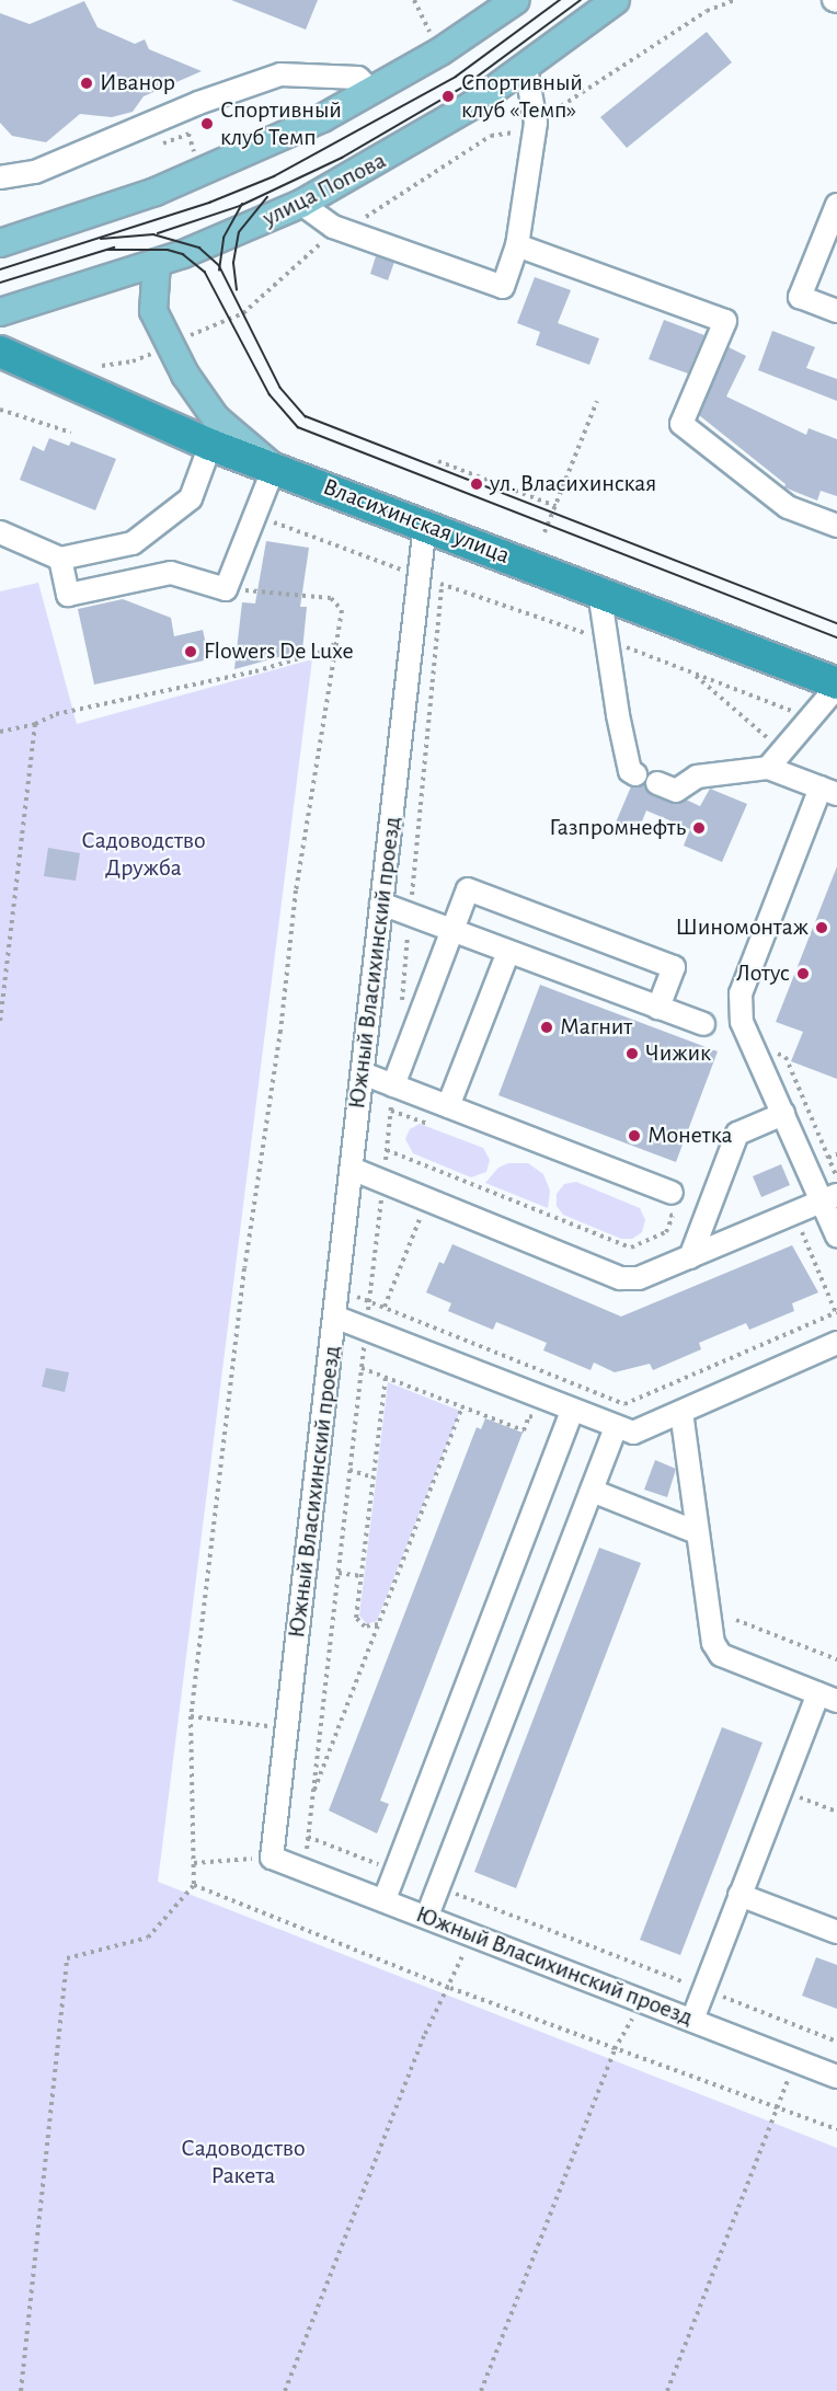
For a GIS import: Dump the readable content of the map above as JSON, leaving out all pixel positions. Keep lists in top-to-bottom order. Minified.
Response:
{"streets":{"highway":["Власихинская улица"],"main road":["улица Попова"],"street":["Южный Власихинский проезд"]},"crossings":[["Власихинская улица","Южный Власихинский проезд"]],"parks":["Садоводство Дружба","Садоводство Ракета"],"places":["Иванор","Спортивный клуб «Темп»","Спортивный клуб Темп","ул. Власихинская","Flowers De Luxe","Газпромнефть","Шиномонтаж","Лотус","Магнит","Чижик","Монетка"]}
